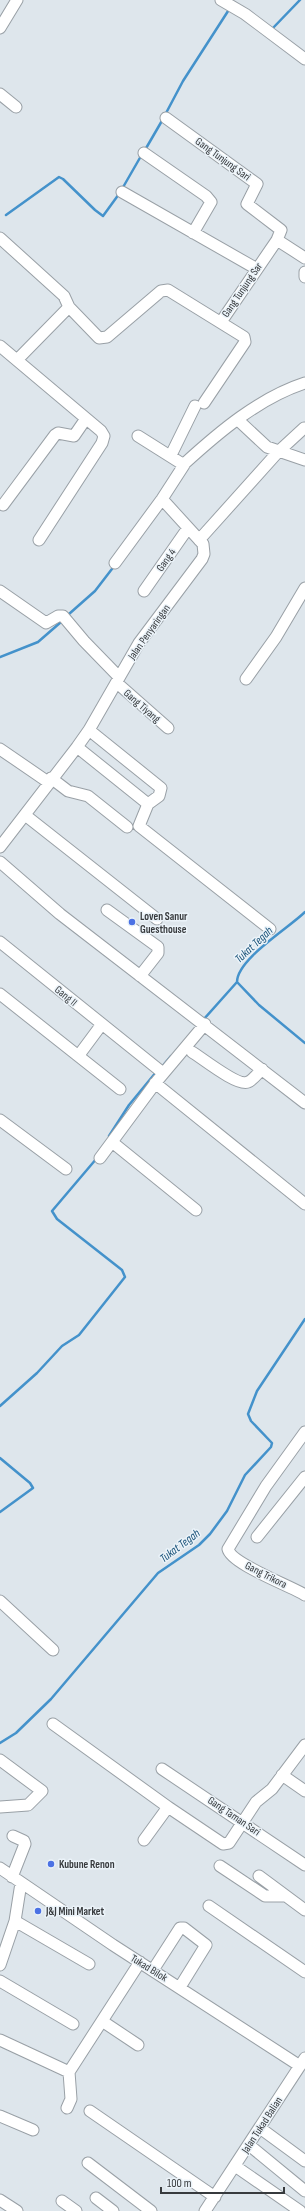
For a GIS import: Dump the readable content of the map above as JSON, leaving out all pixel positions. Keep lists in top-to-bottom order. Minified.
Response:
{"streets":{"street":["Gang Tunjung Sari","Gang Tunjung Sar","Gang 4","Jalan Penyaringan","Gang Tiyang","Gang II","Gang Trikora","Gang Taman Sari","Tukad Bilok","Jalan Tukad Balian"]},"crossings":[["Gang Tunjung Sari","Gang Tunjung Sar"],["Jalan Penyaringan","Gang Tiyang"],["Tukad Bilok","Jalan Tukad Balian"]],"water":["Tukat Tegah"],"places":["Loven Sanur Guesthouse","Kubune Renon","J&J Mini Market"],"scale_bar":"100 m"}
